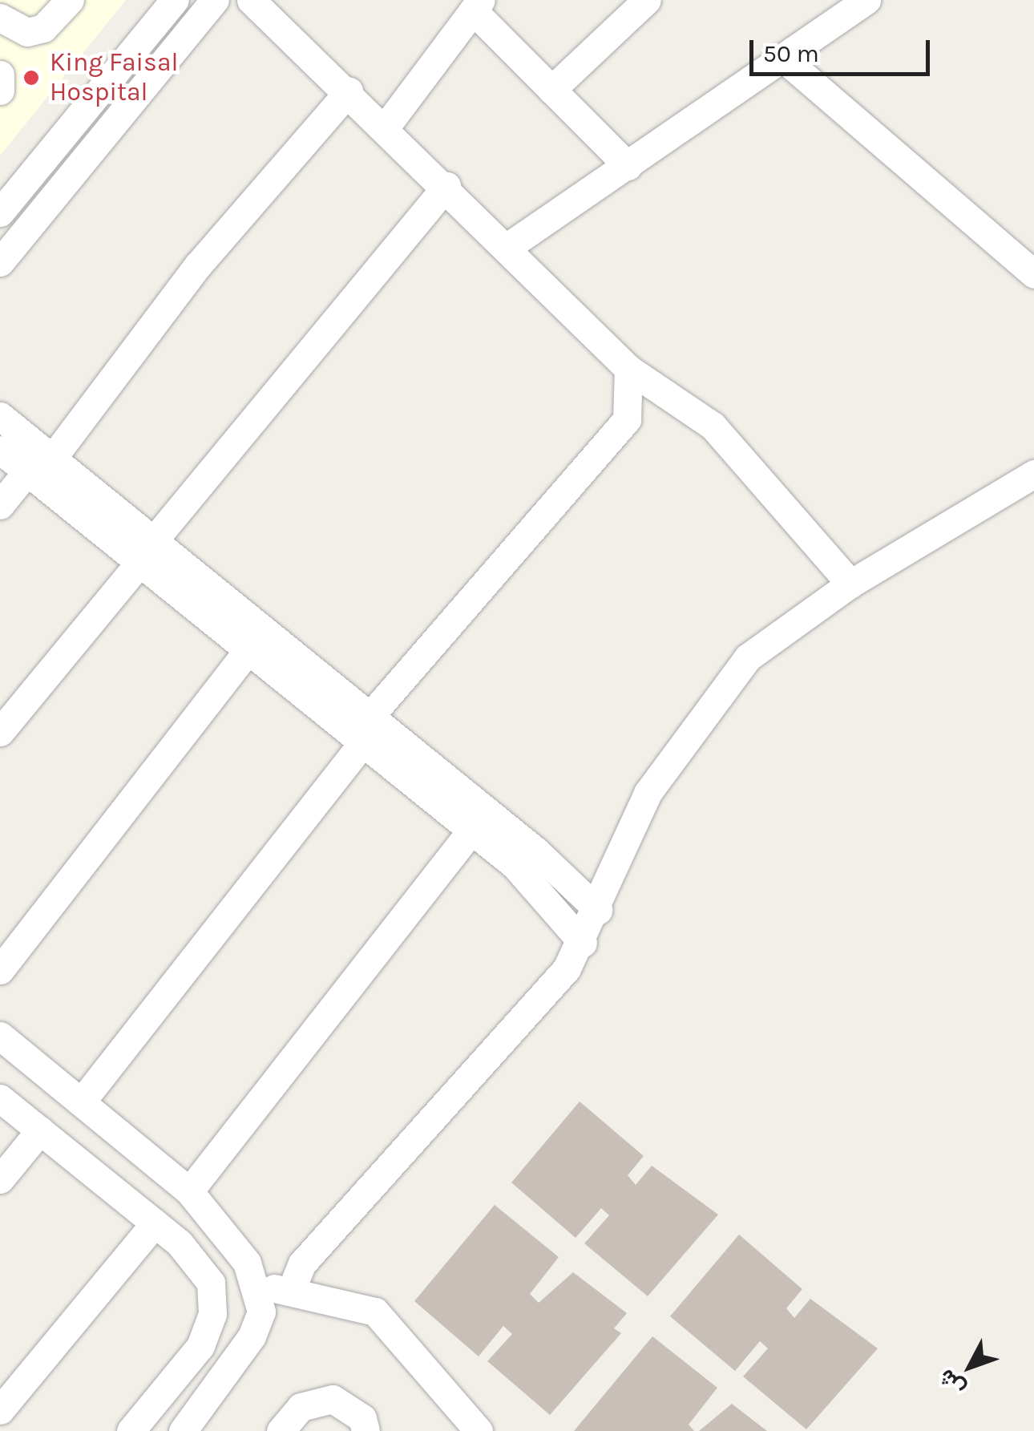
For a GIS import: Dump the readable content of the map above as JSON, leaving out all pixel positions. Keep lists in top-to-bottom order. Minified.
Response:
{"places":["King Faisal Hospital"],"scale_bar":"50 m","north":"bottom left"}
